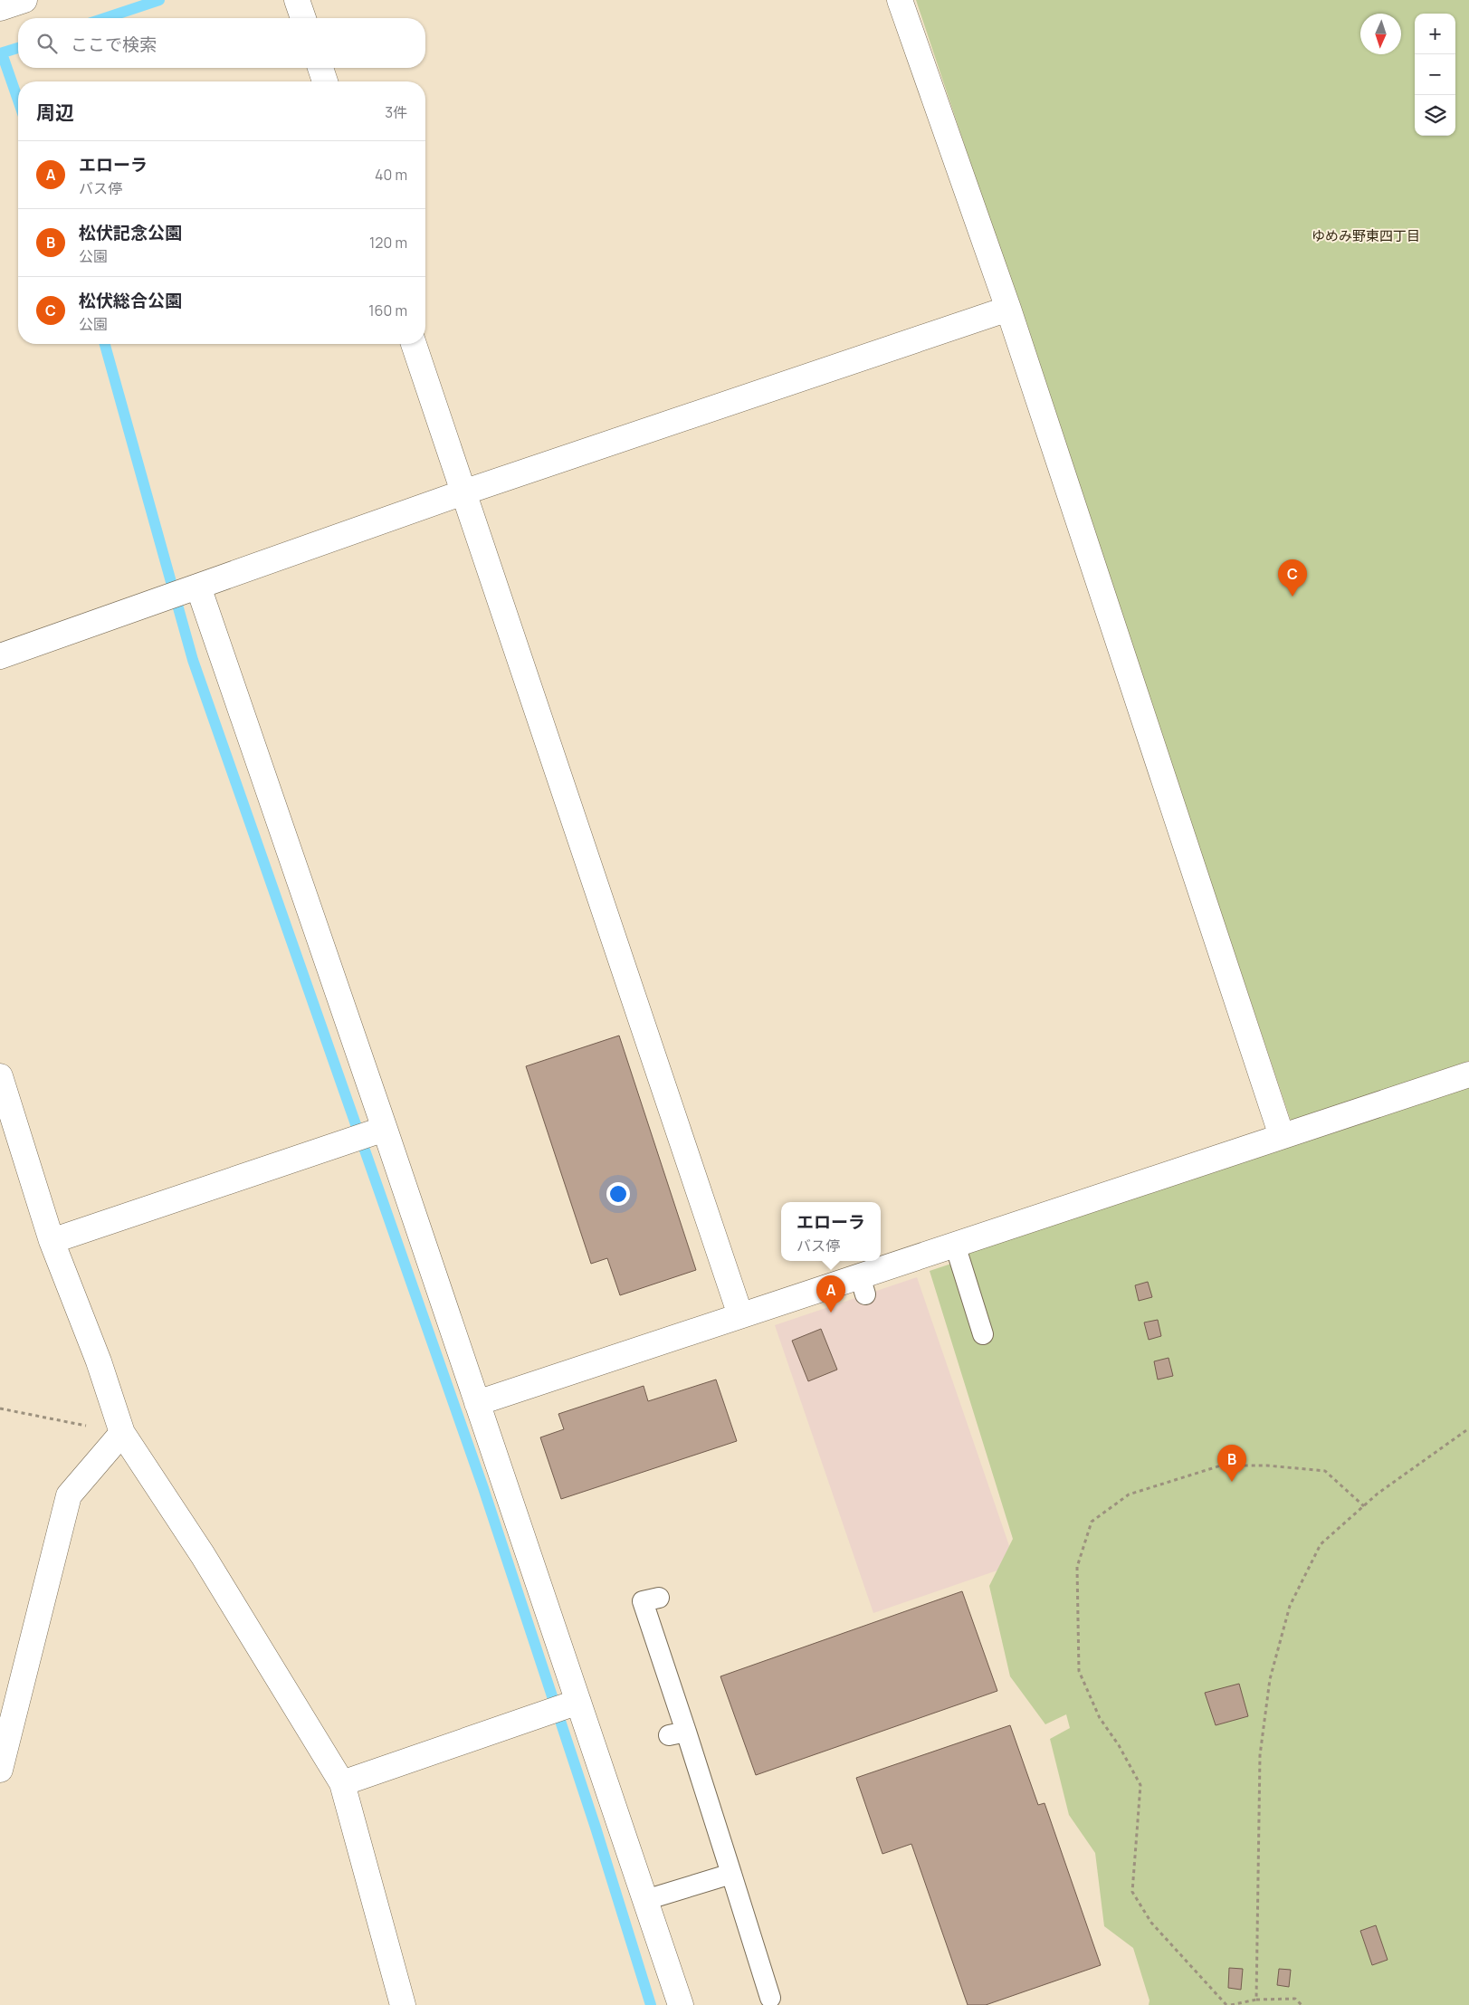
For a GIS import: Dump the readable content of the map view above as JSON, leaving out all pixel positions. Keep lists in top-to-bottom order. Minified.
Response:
{"districts":["ゆめみ野東四丁目"],"north":"bottom","page":{"map_buttons":["+","−"],"search":"ここで検索","heading":["周辺","3件"],"list":[{"mark":"A","name":"エローラ","note":"バス停","value":"40 m"},{"mark":"B","name":"松伏記念公園","note":"公園","value":"120 m"},{"mark":"C","name":"松伏総合公園","note":"公園","value":"160 m"}],"pins":["C","A","B"],"popup":["エローラ","バス停"]}}
